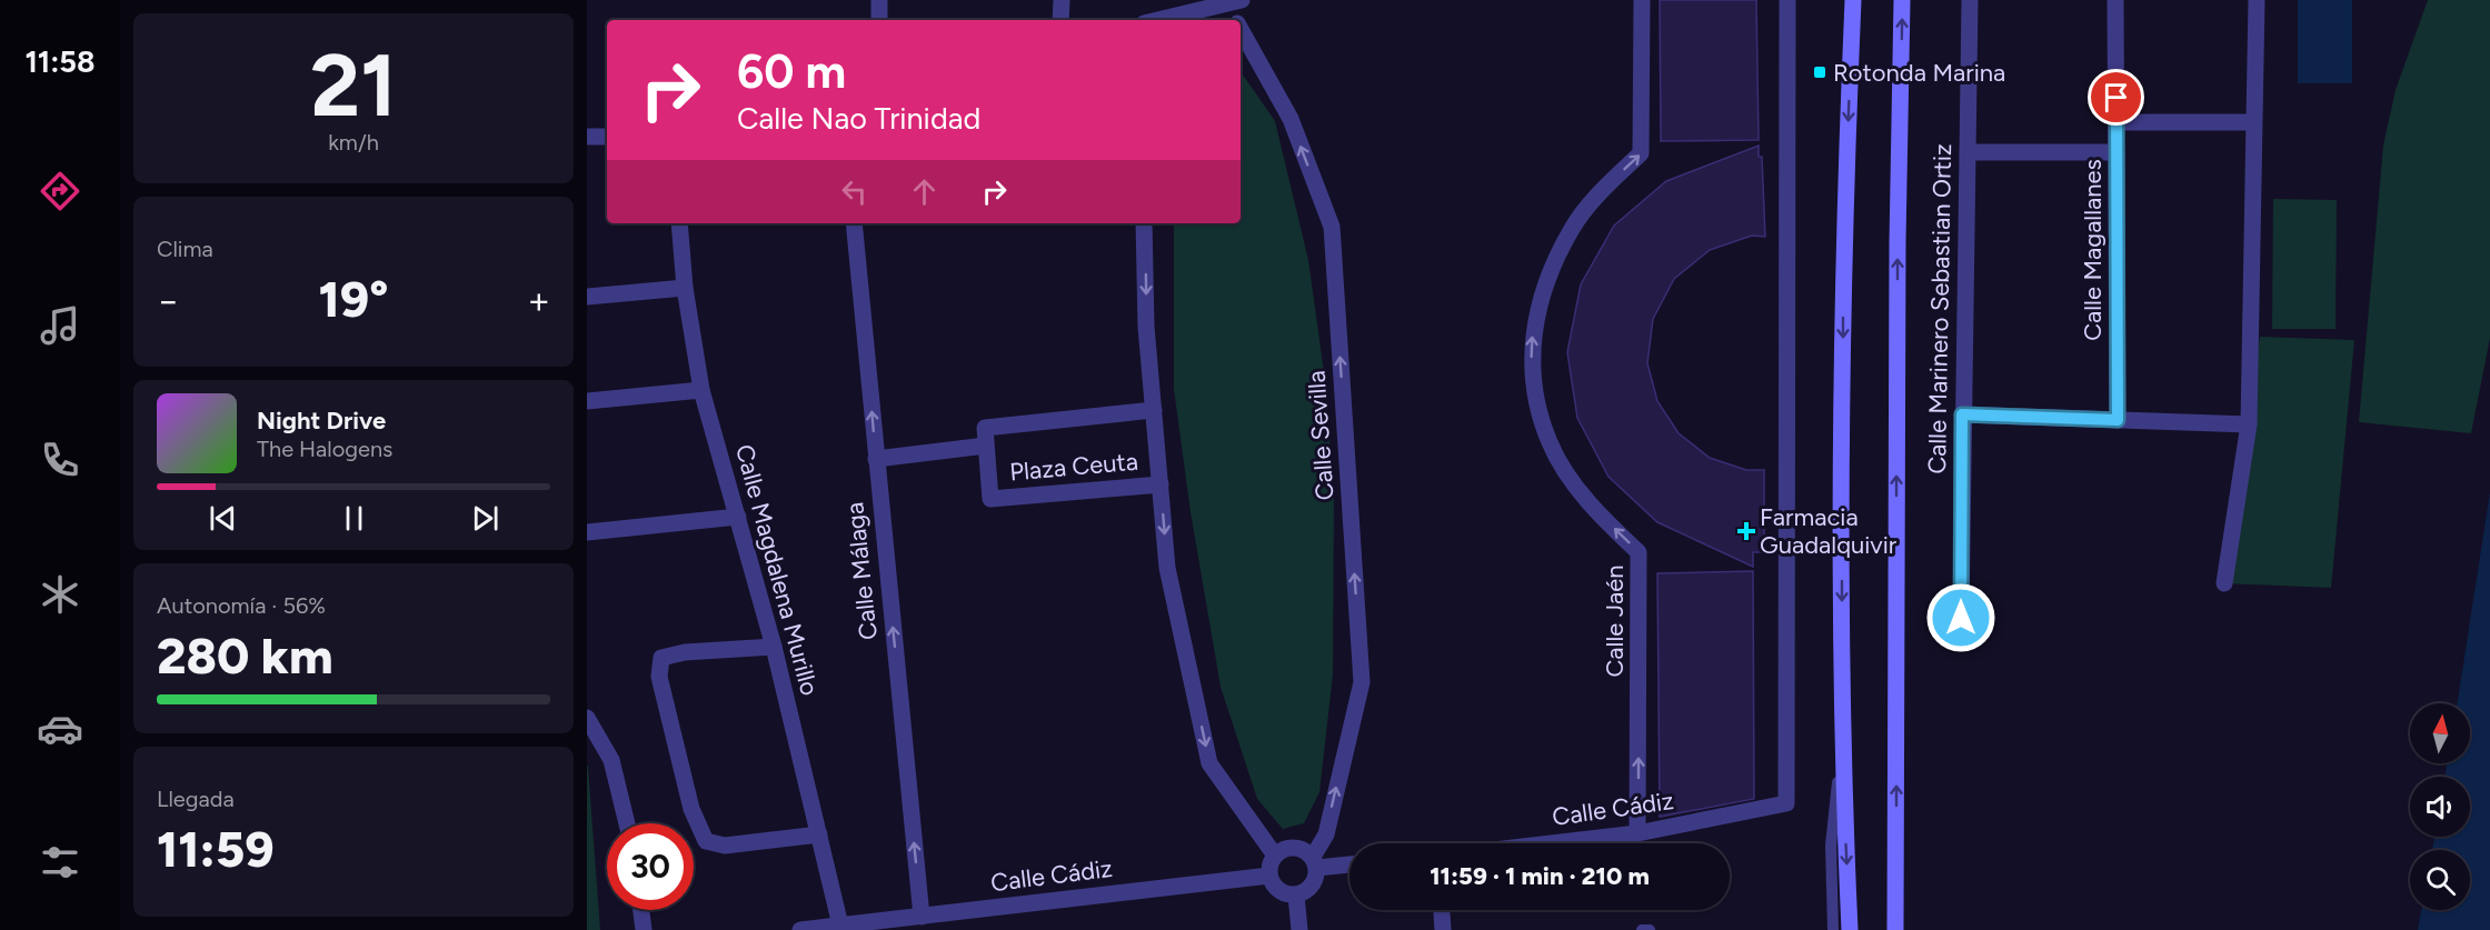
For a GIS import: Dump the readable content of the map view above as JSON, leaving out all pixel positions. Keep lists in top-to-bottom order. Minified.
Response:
{"streets":{"street":["Calle Magallanes","Calle Marinero Sebastian Ortiz","Calle Sevilla","Plaza Ceuta","Calle Magdalena Murillo","Calle Málaga","Calle Jaén","Calle Cádiz"]},"crossings":[["Calle Sevilla","Calle Cádiz"],["Calle Magdalena Murillo","Calle Cádiz"],["Calle Málaga","Calle Cádiz"],["Calle Jaén","Calle Cádiz"]],"one_way":["Calle Sevilla","Calle Málaga","Calle Jaén"],"places":{"transit":["Rotonda Marina"],"health":["Farmacia Guadalquivir"]},"north":"top","page":{"tabs":"11:58","tile":[["21","km/h"],"Clima",["Autonomía · 56%","280 km"],["Llegada","11:59"]],"turn":["60 m","Calle Nao Trinidad"],"heat":["−","19°","+"],"song":["Night Drive","The Halogens"],"limit":"30","trip":"11:59 · 1 min · 210 m"}}
